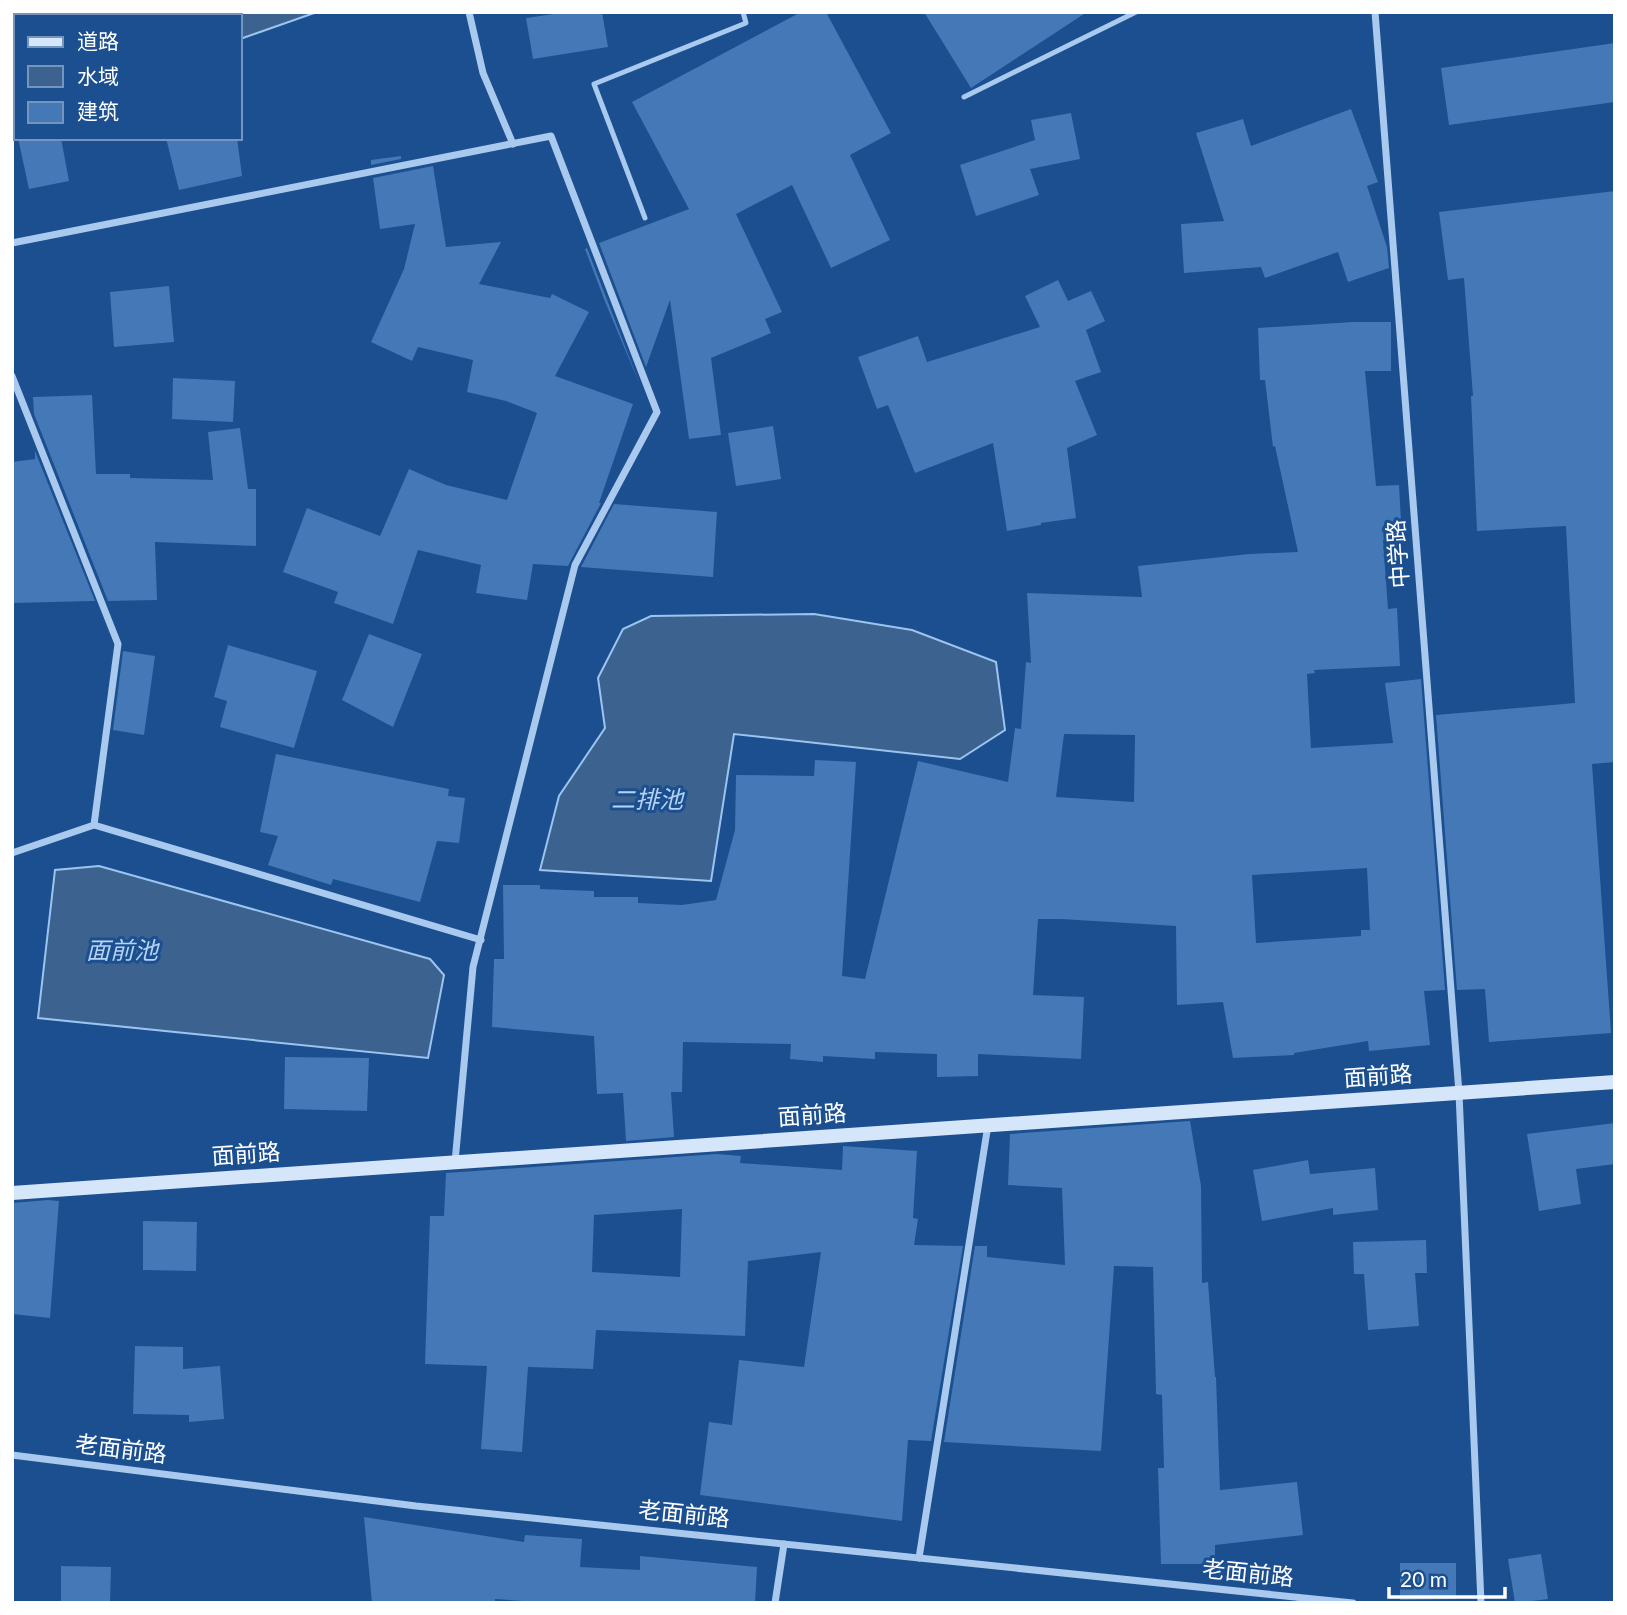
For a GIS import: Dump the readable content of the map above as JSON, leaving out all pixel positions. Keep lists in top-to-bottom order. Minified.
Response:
{"streets":{"street":["中学路","面前路","老面前路"]},"crossings":[["中学路","面前路"]],"water":["二排池","面前池"],"legend":["道路","水域","建筑"],"scale_bar":"20 m"}
